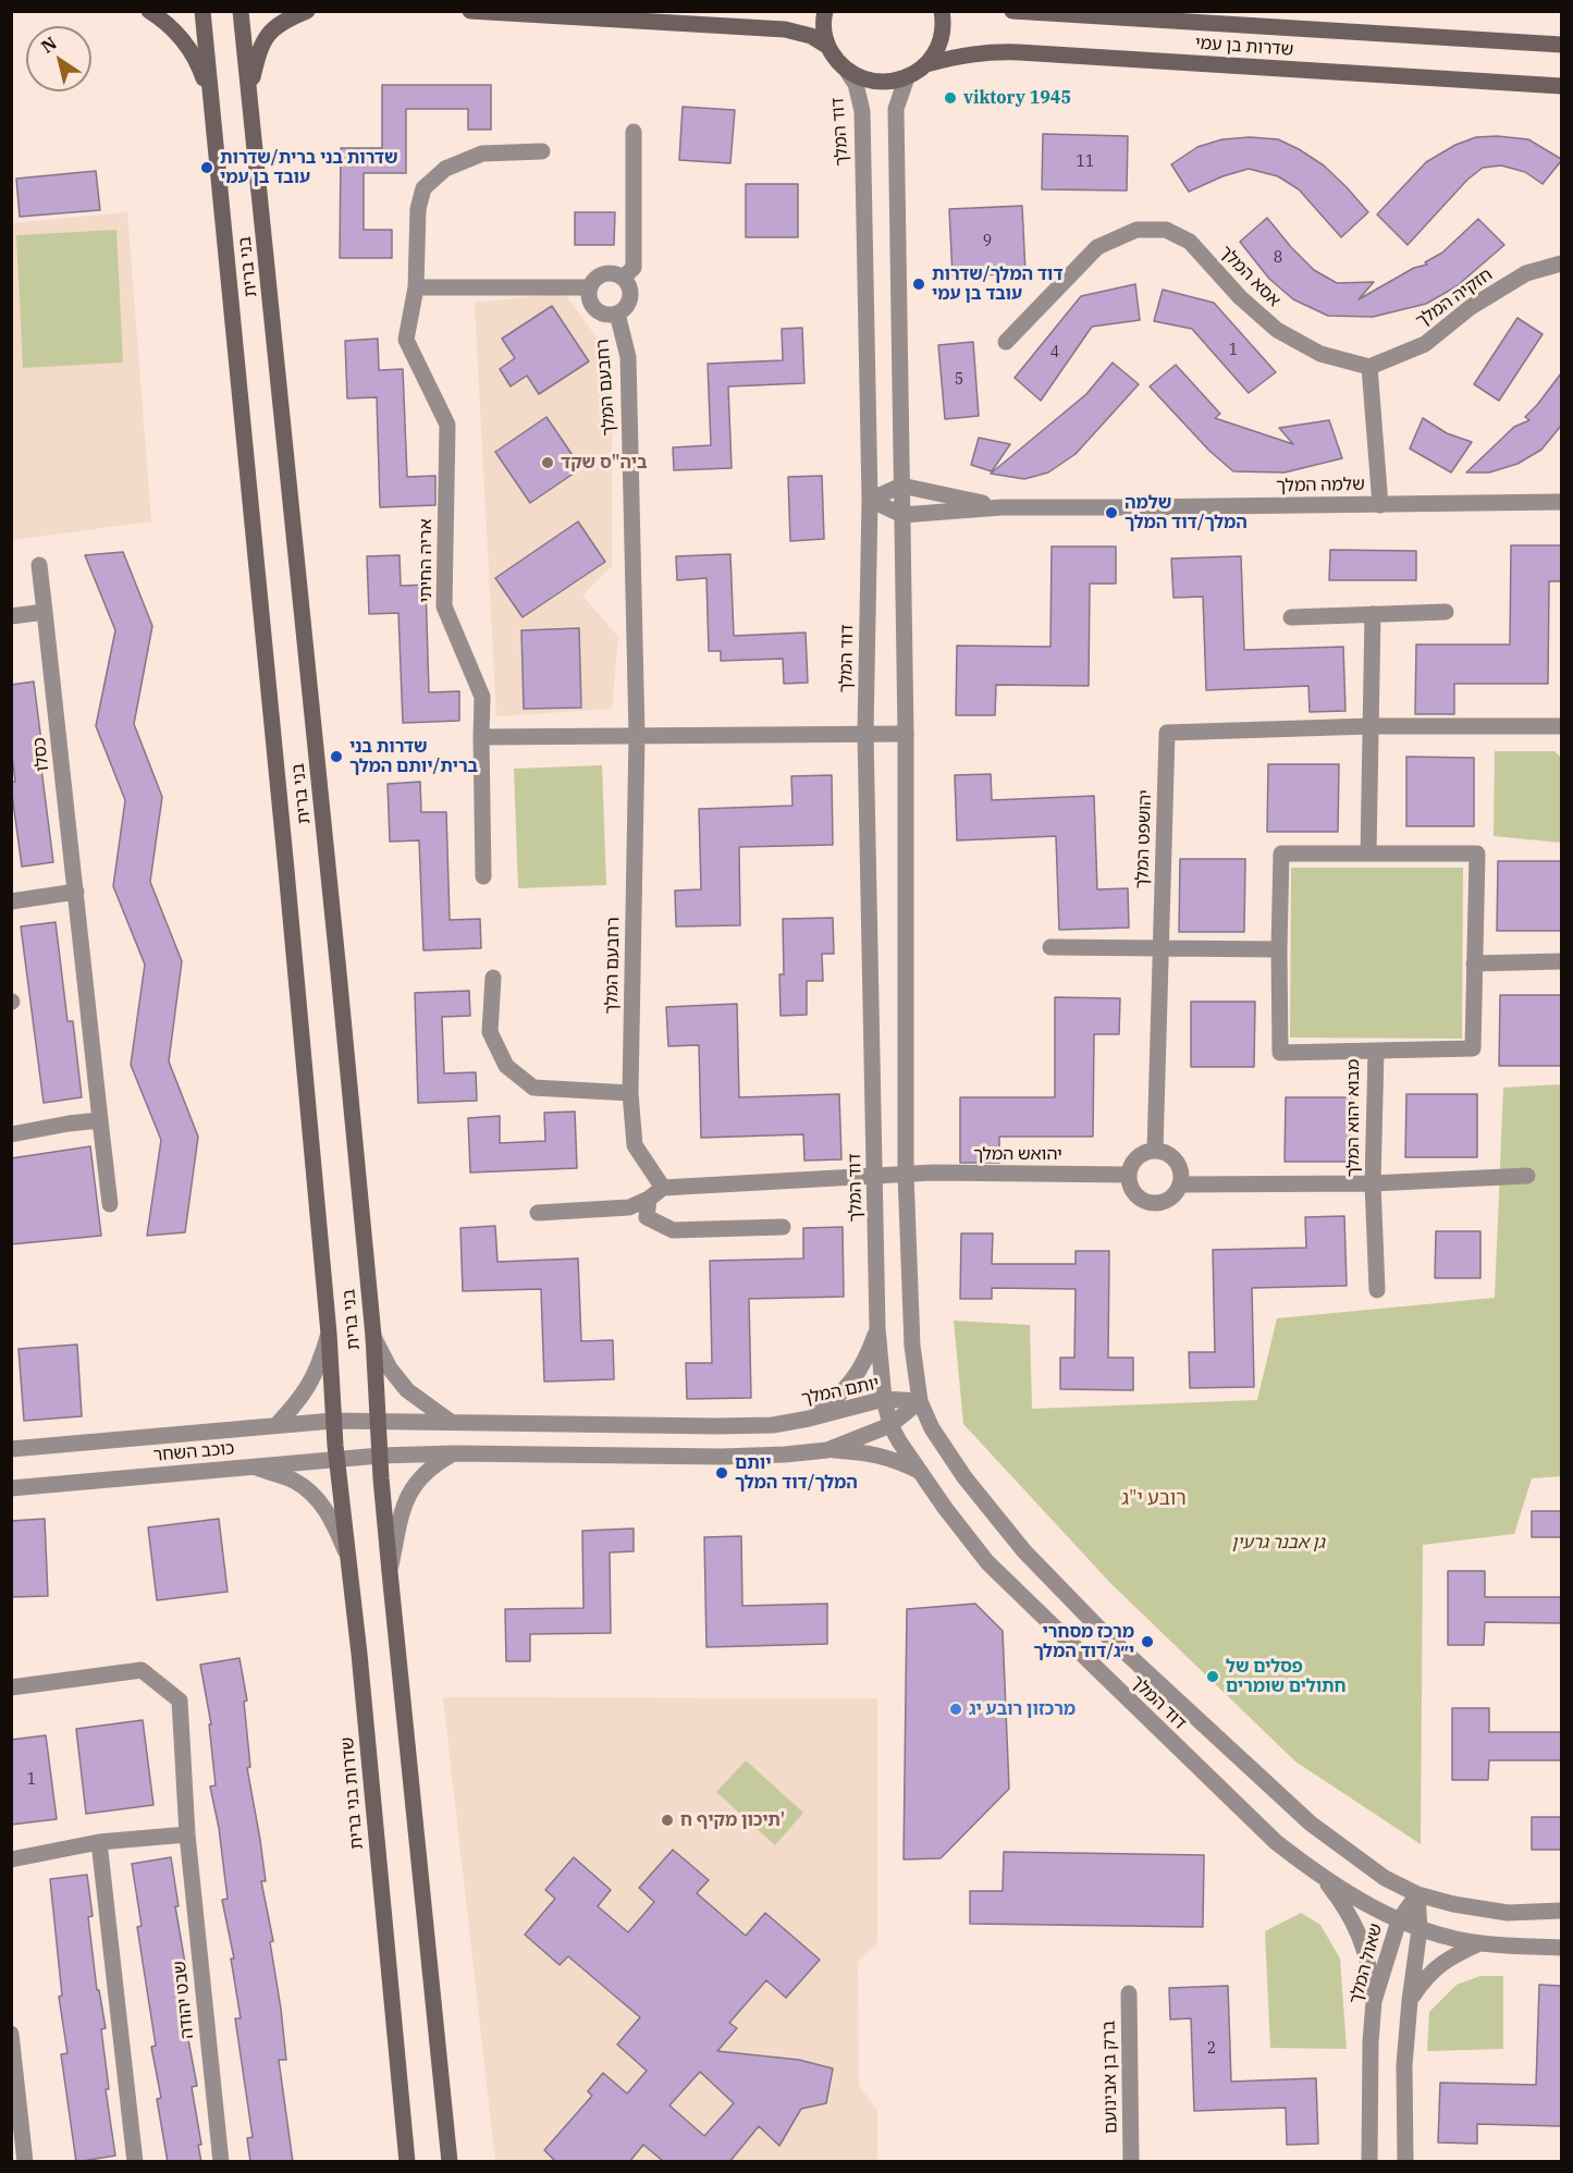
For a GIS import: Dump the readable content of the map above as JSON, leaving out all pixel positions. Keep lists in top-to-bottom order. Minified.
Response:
{"streets":{"main road":["שדרות בן עמי","בני ברית","שדרות בני ברית"],"street":["דוד המלך","אסא המלך","חזקיה המלך","רחבעם המלך","שלמה המלך","אריה החיתי","כסלו","יהושפט המלך","מבוא יהוא המלך","יהואש המלך","יותם המלך","כוכב השחר","שאול המלך","שבט יהודה","ברק בן אבינועם"]},"crossings":[["דוד המלך","שלמה המלך"],["דוד המלך","יהואש המלך"],["דוד המלך","יותם המלך"],["דוד המלך","שאול המלך"],["בני ברית","יותם המלך"],["בני ברית","כוכב השחר"],["בני ברית","שדרות בני ברית"],["אסא המלך","חזקיה המלך"],["יהושפט המלך","מבוא יהוא המלך"],["יהושפט המלך","יהואש המלך"],["מבוא יהוא המלך","יהואש המלך"],["יותם המלך","כוכב השחר"],["יותם המלך","שדרות בני ברית"],["כוכב השחר","שדרות בני ברית"]],"districts":["רובע י\"ג"],"parks":["גן אבנר גרעין"],"places":["viktory 1945","שדרות בני ברית/שדרות עובד בן עמי","דוד המלך/שדרות עובד בן עמי","ביה\"ס שקד","שלמה המלך/דוד המלך","שדרות בני ברית/יותם המלך","יותם המלך/דוד המלך","מרכז מסחרי י״ג/דוד המלך","פסלים של חתולים שומרים","מרכזון רובע יג","תיכון מקיף ח'"],"house_numbers":["11","9","8","1","4","5","1","2"],"north":"top left"}
